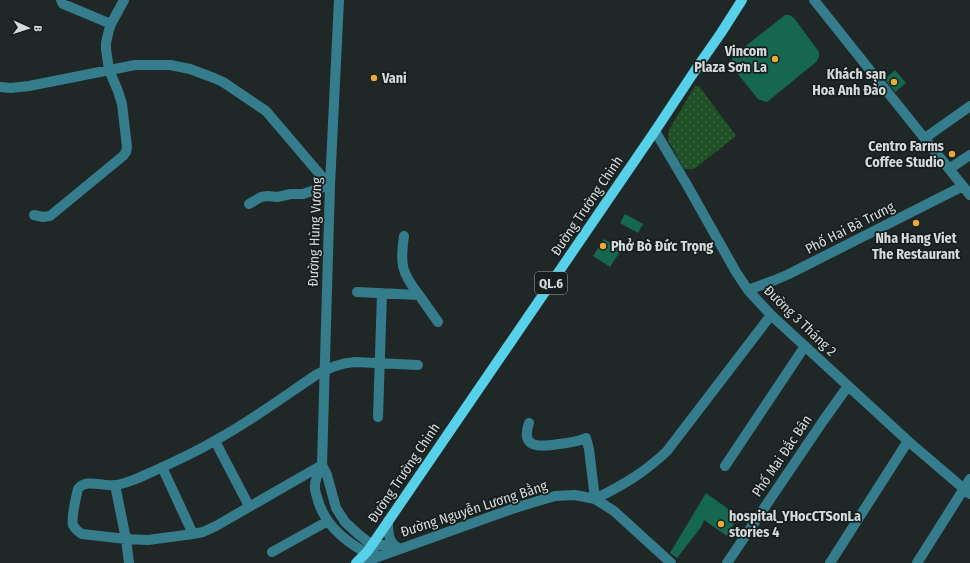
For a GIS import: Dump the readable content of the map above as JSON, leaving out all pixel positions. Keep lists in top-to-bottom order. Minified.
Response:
{"streets":{"main road":["Đường Trường Chinh","QL.6"],"street":["Phố Hai Bà Trưng","Đường Hùng Vương","Đường 3 Tháng 2","Phố Mai Đắc Bân","Đường Nguyễn Lương Bằng"]},"crossings":[["Đường Trường Chinh","Đường Hùng Vương"],["Đường Trường Chinh","Đường 3 Tháng 2"],["Phố Hai Bà Trưng","Đường 3 Tháng 2"],["Đường 3 Tháng 2","Phố Mai Đắc Bân"]],"places":["Vincom Plaza Sơn La","Vani","Khách sạn Hoa Anh Đào","Centro Farms Coffee Studio","Nha Hang Viet The Restaurant","Phở Bò Đức Trọng","hospital_YHocCTSonLa stories 4"],"north":"right"}
